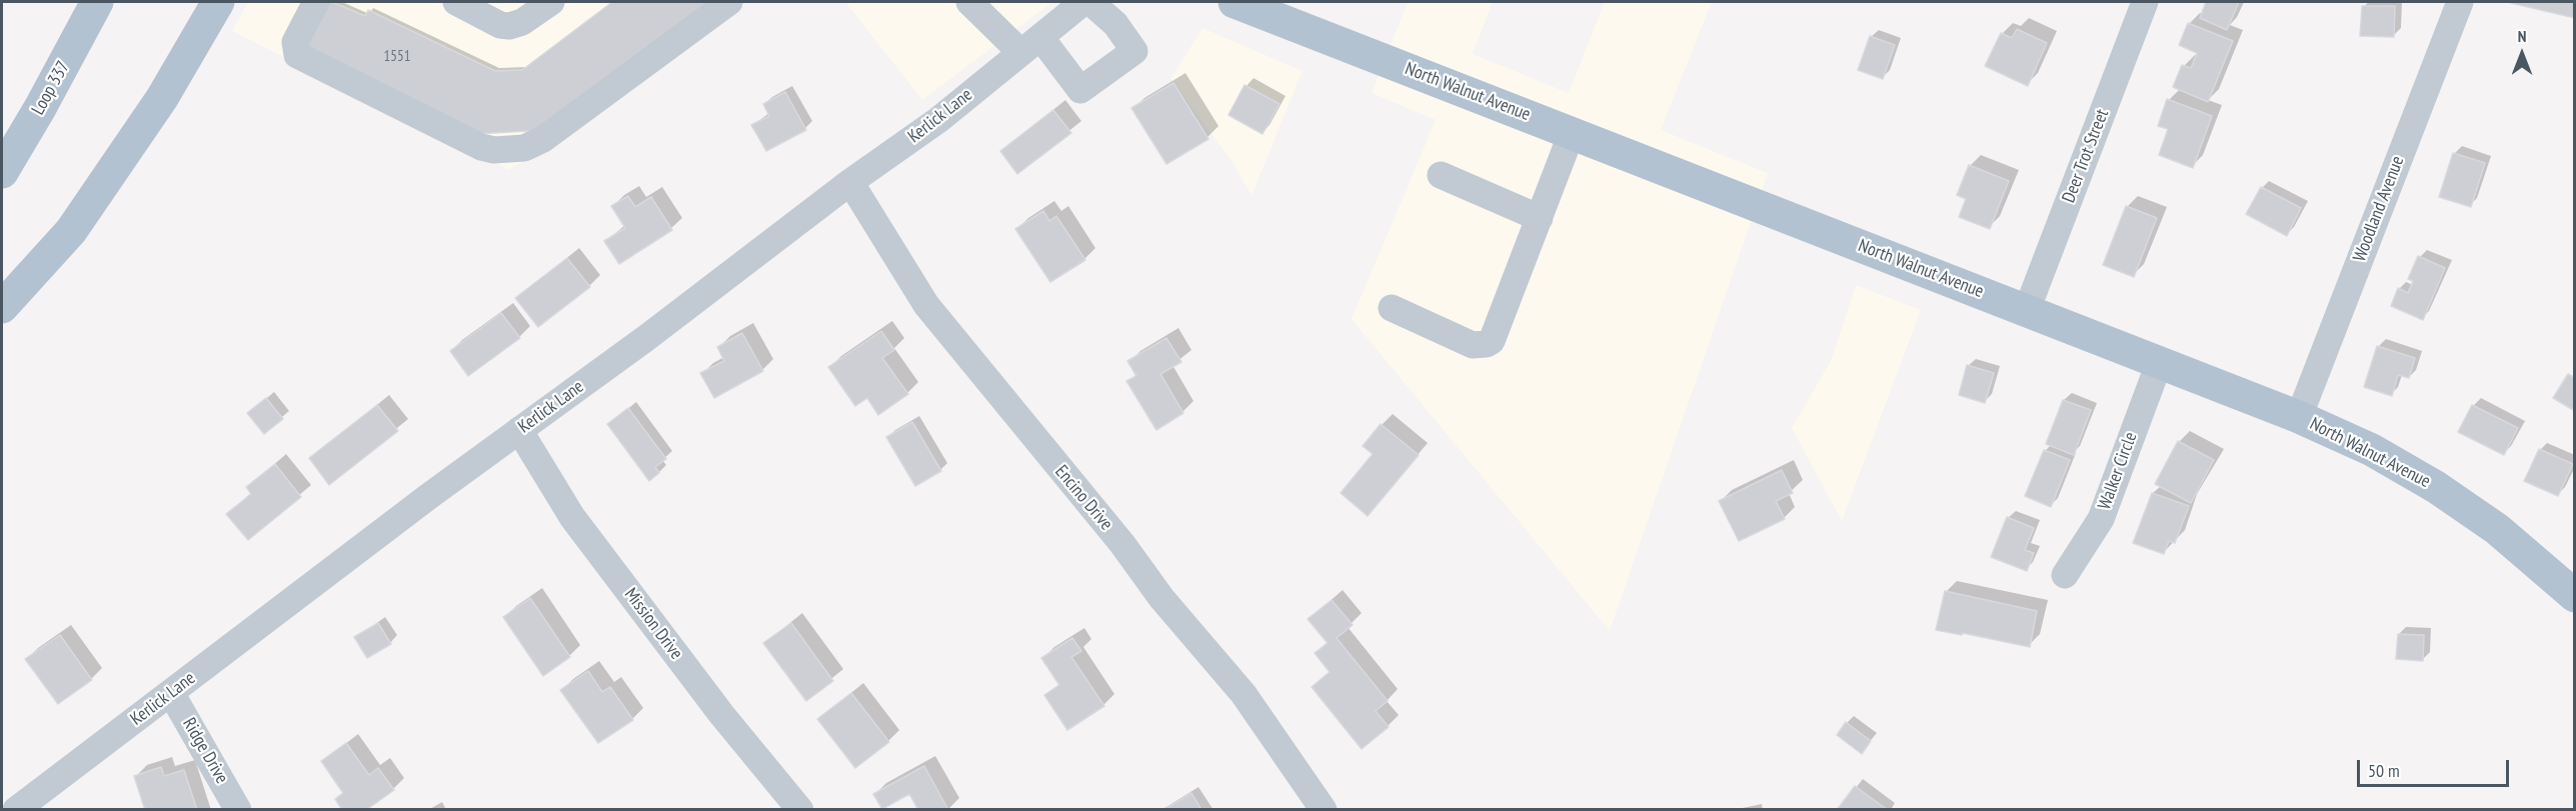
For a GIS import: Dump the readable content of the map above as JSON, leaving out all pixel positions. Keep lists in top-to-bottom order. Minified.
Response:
{"streets":{"main road":["Loop 337","North Walnut Avenue"],"street":["Kerlick Lane","Deer Trot Street","Woodland Avenue","Walker Circle","Encino Drive","Mission Drive","Ridge Drive"]},"crossings":[["North Walnut Avenue","Deer Trot Street"],["North Walnut Avenue","Woodland Avenue"],["North Walnut Avenue","Walker Circle"],["Kerlick Lane","Encino Drive"],["Kerlick Lane","Mission Drive"],["Kerlick Lane","Ridge Drive"]],"house_numbers":["1551"],"scale_bar":"50 m","north":"top"}
